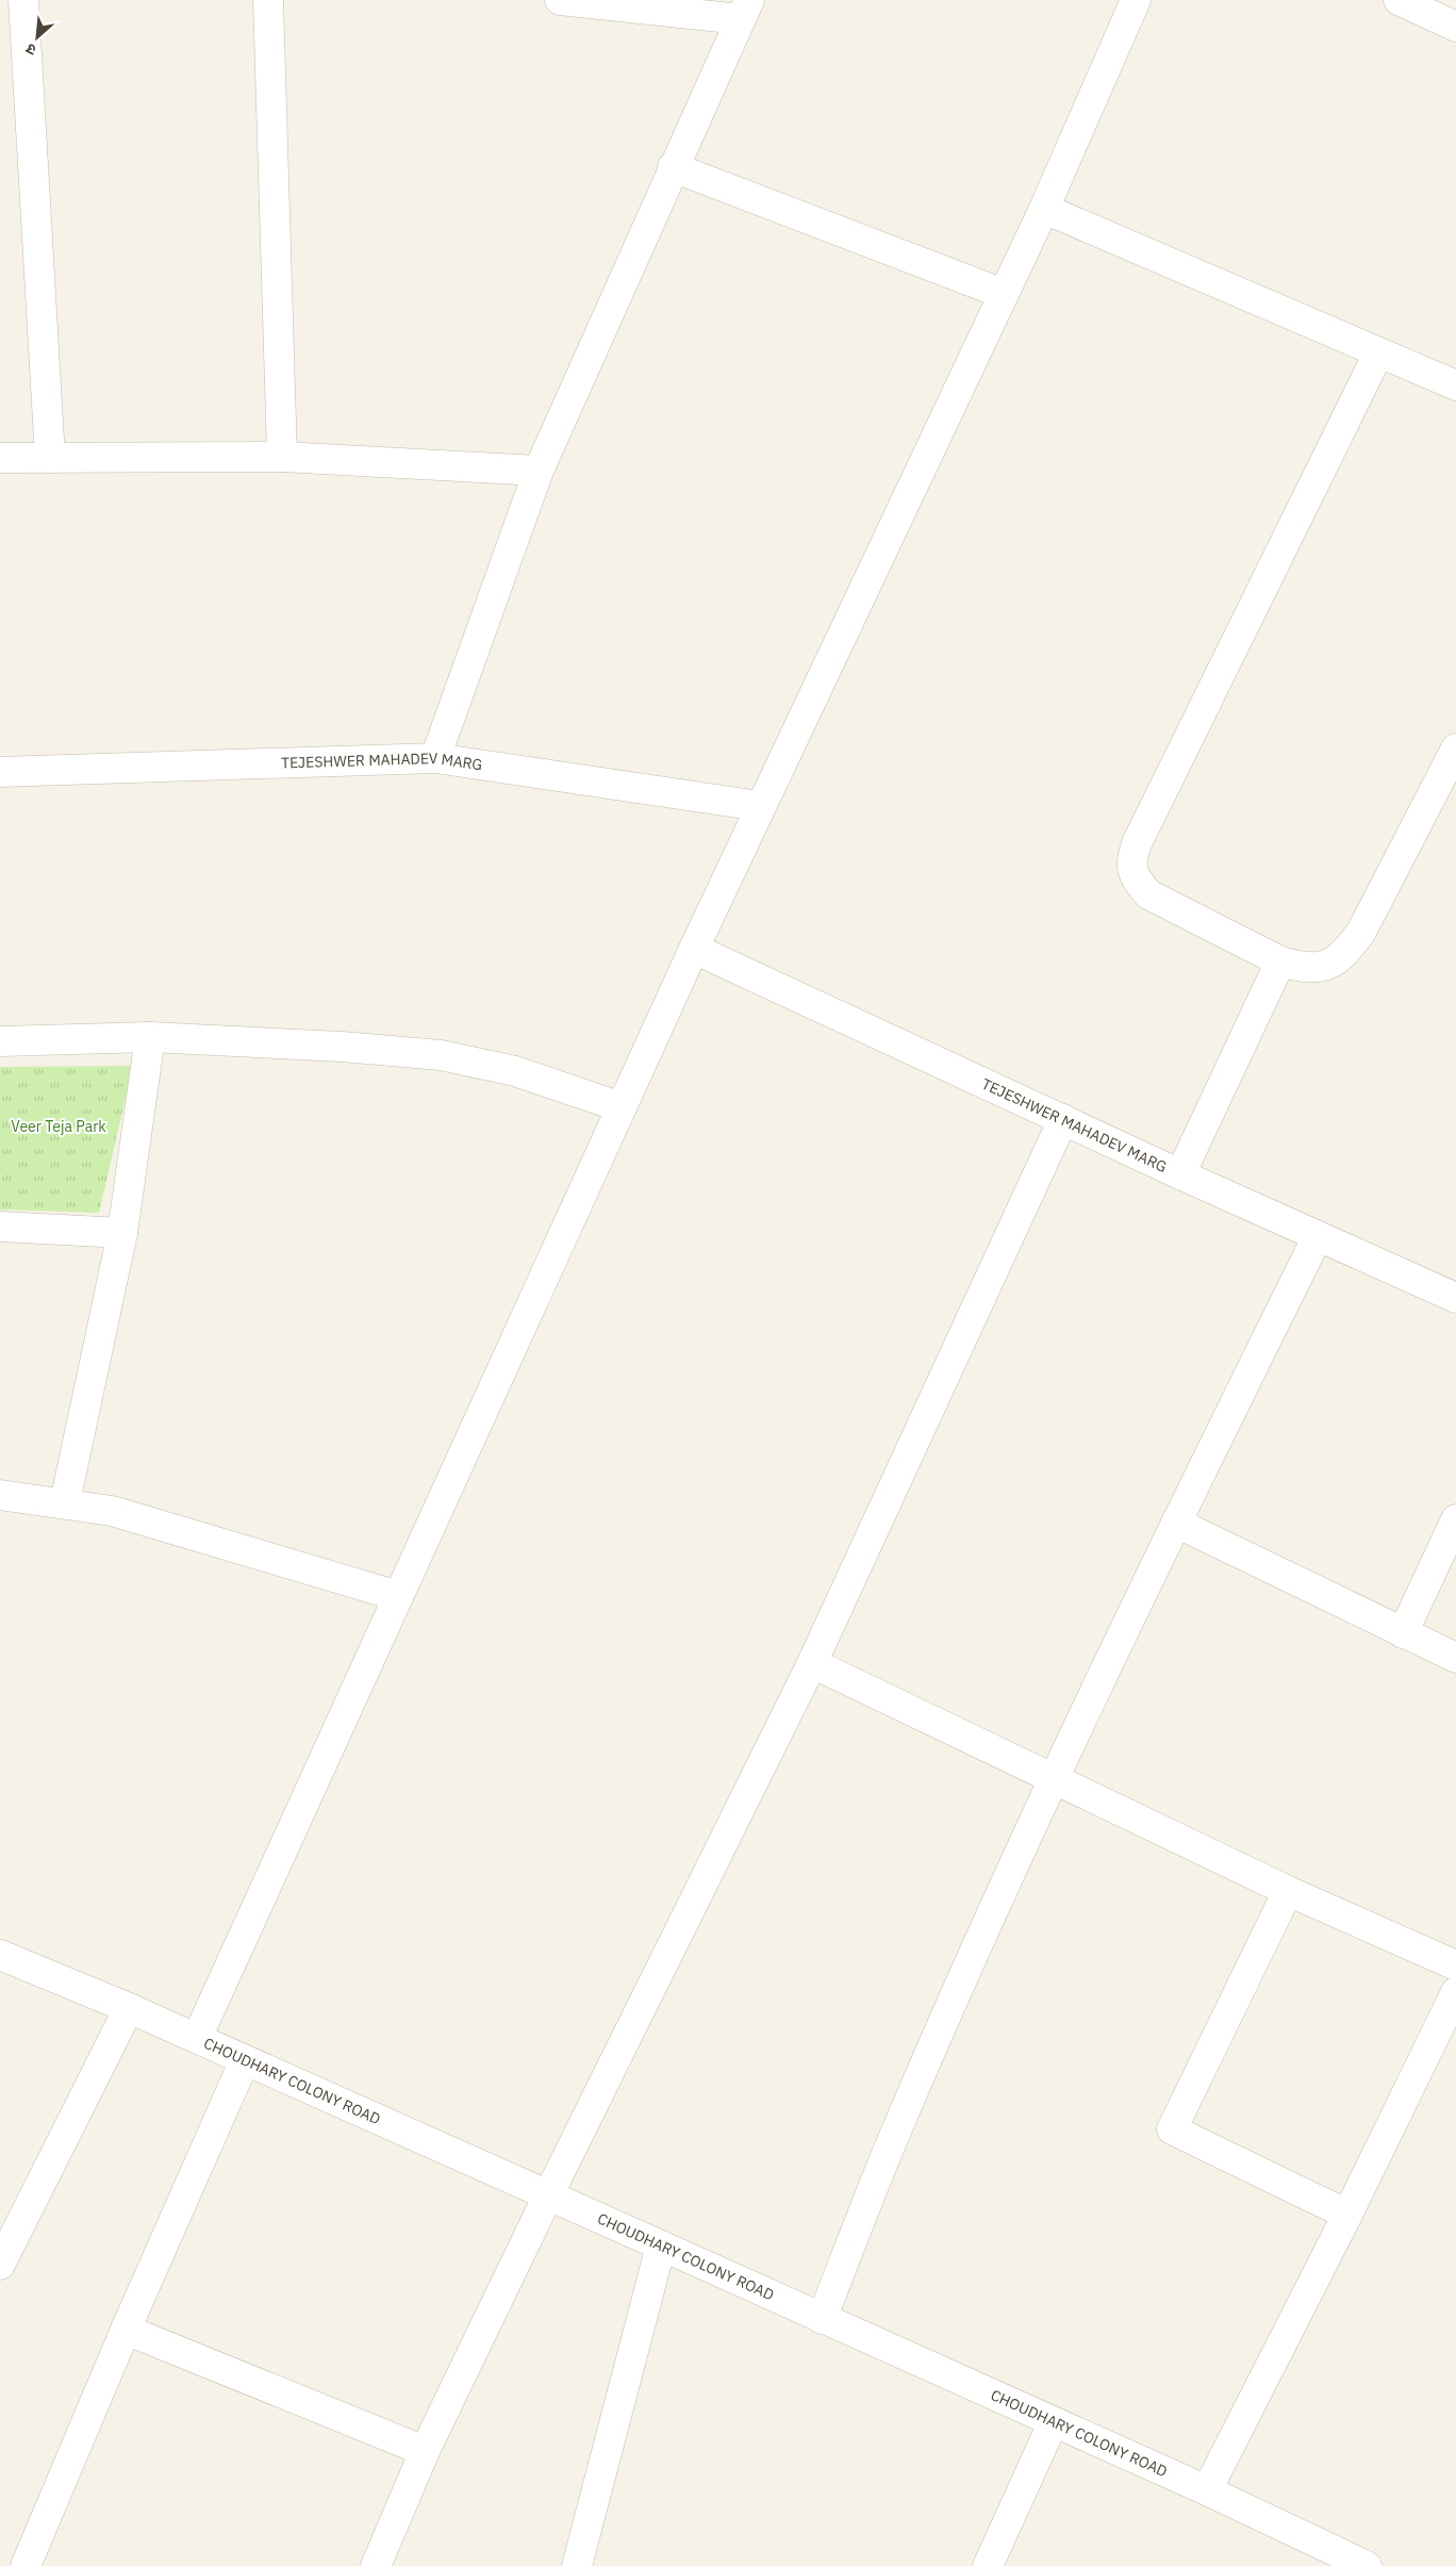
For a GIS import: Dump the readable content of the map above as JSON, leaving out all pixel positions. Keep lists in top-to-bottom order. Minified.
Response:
{"streets":{"street":["TEJESHWER MAHADEV MARG","CHOUDHARY COLONY ROAD"]},"parks":["Veer Teja Park"],"north":"bottom left"}
